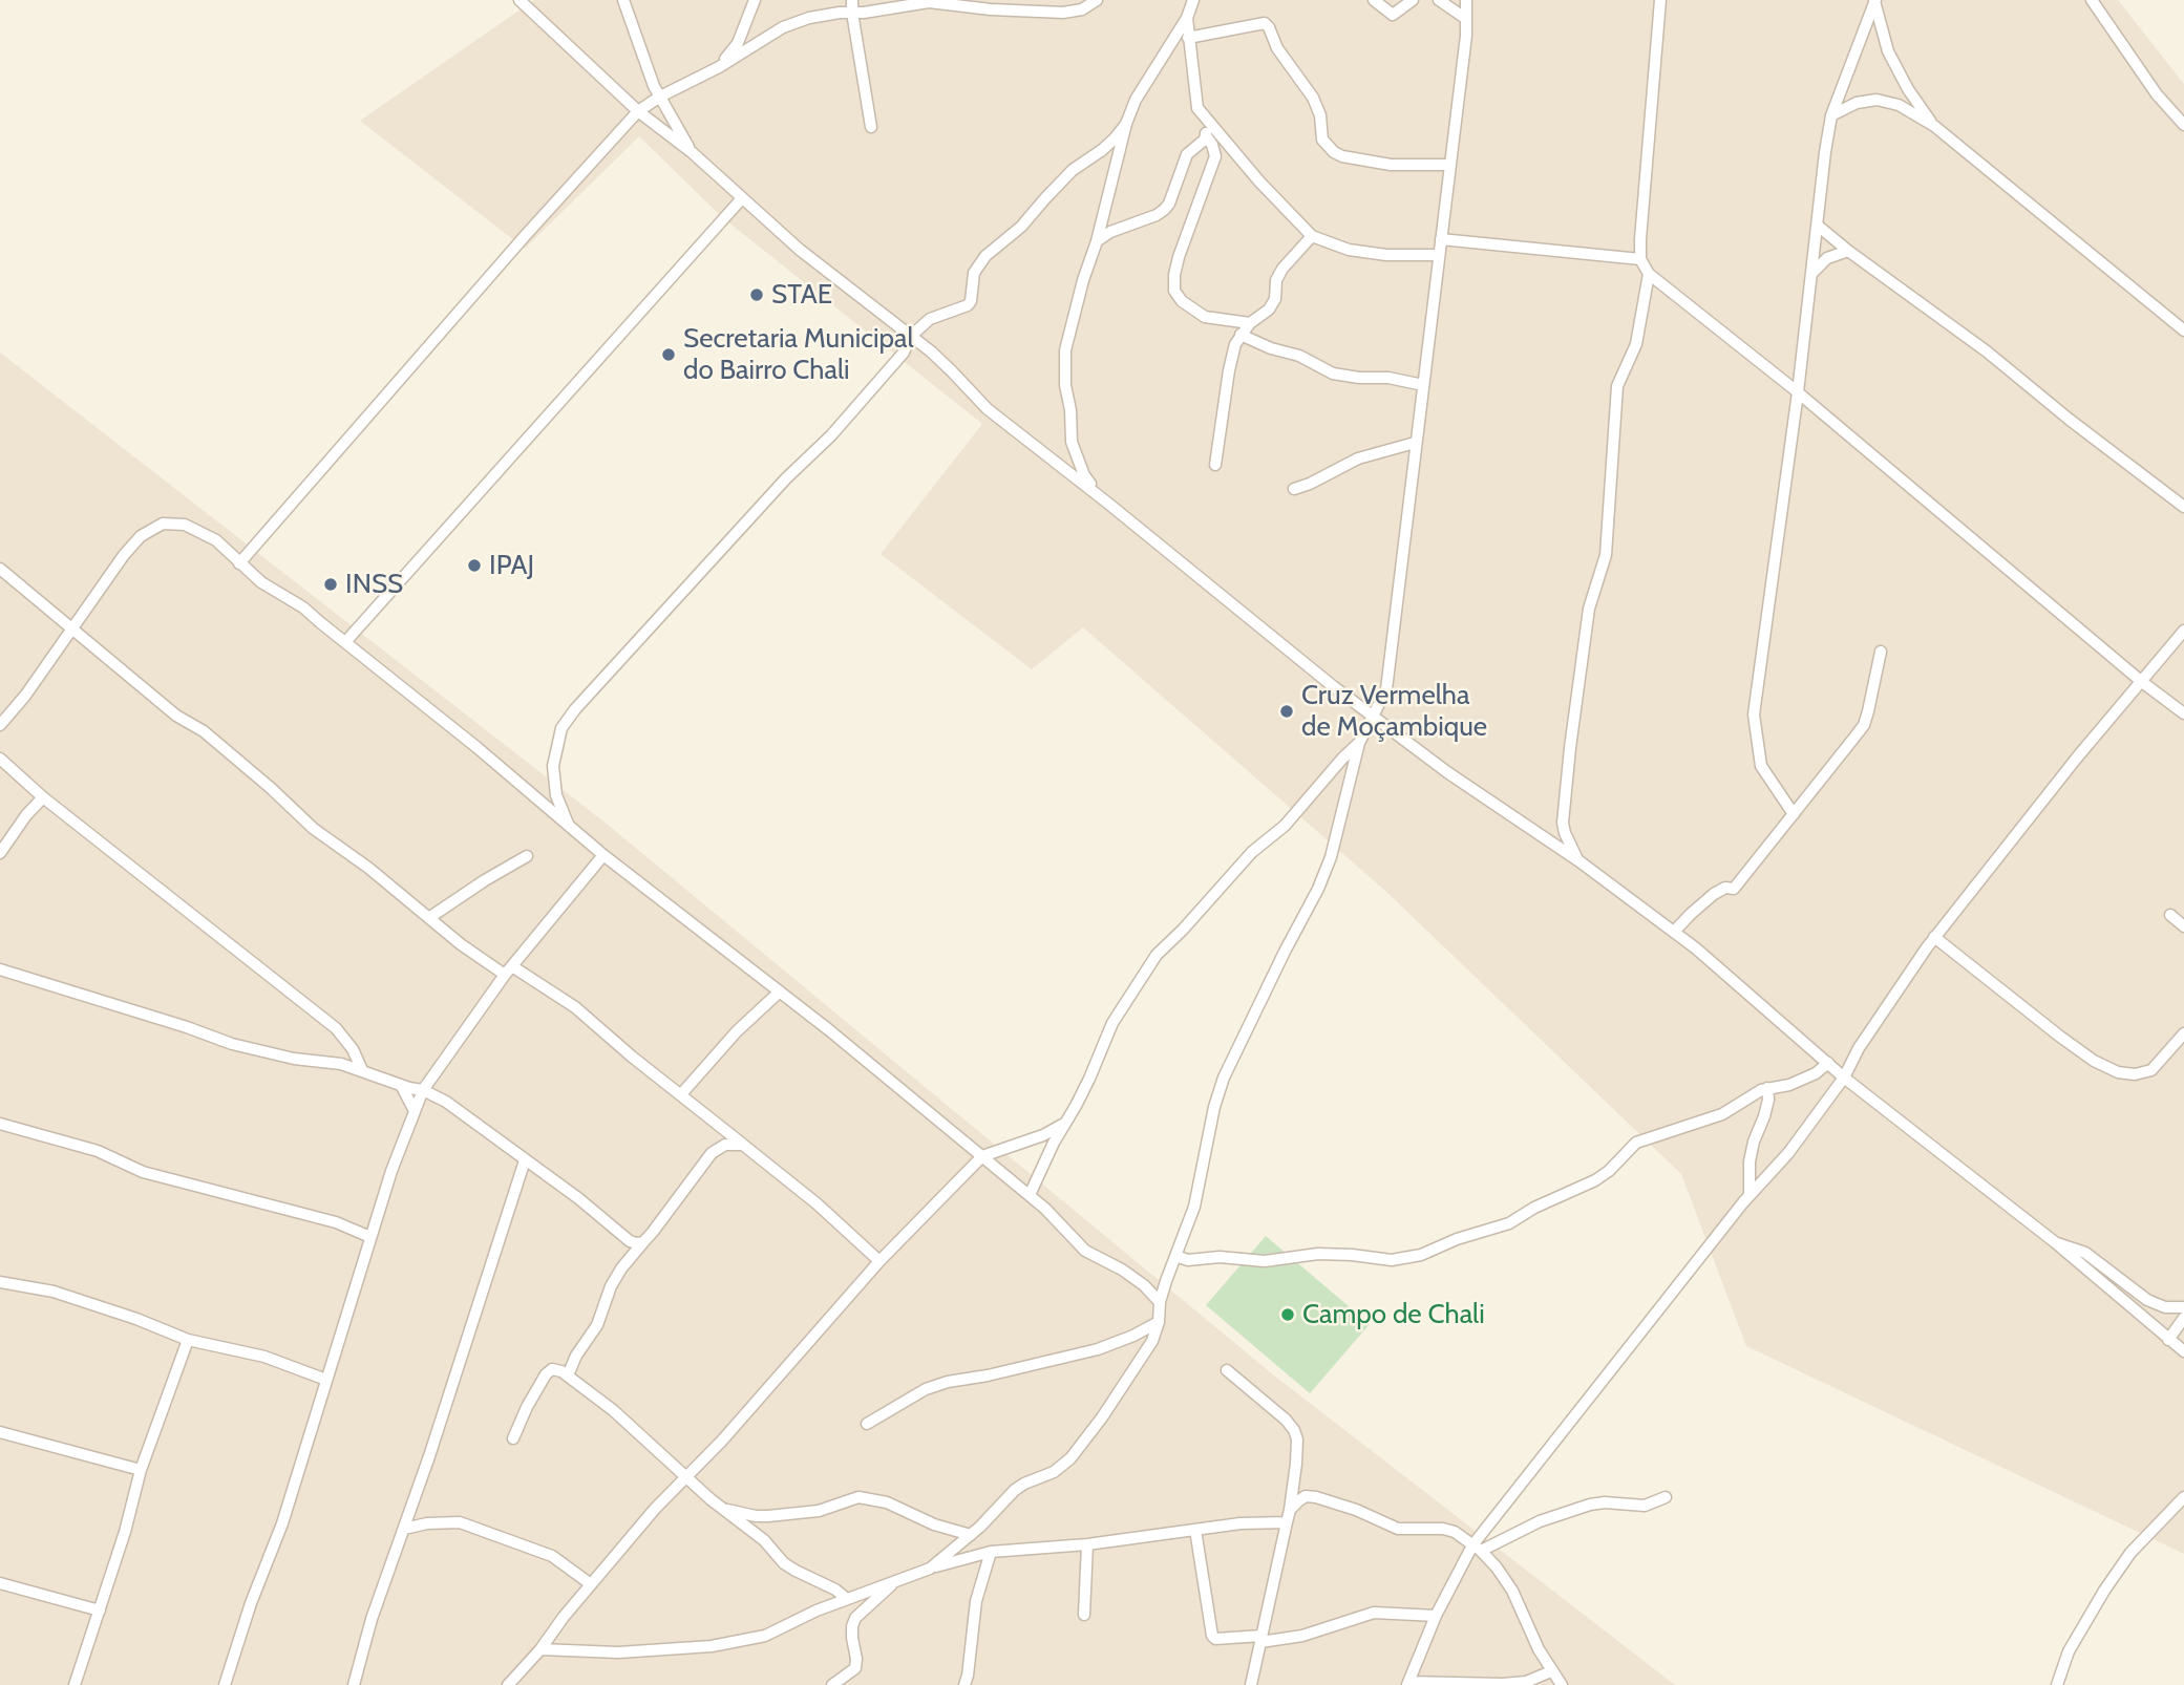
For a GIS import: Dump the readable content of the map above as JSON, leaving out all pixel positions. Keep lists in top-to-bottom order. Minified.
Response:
{"places":["STAE","Secretaria Municipal do Bairro Chali","IPAJ","INSS","Cruz Vermelha de Moçambique","Campo de Chali"]}
